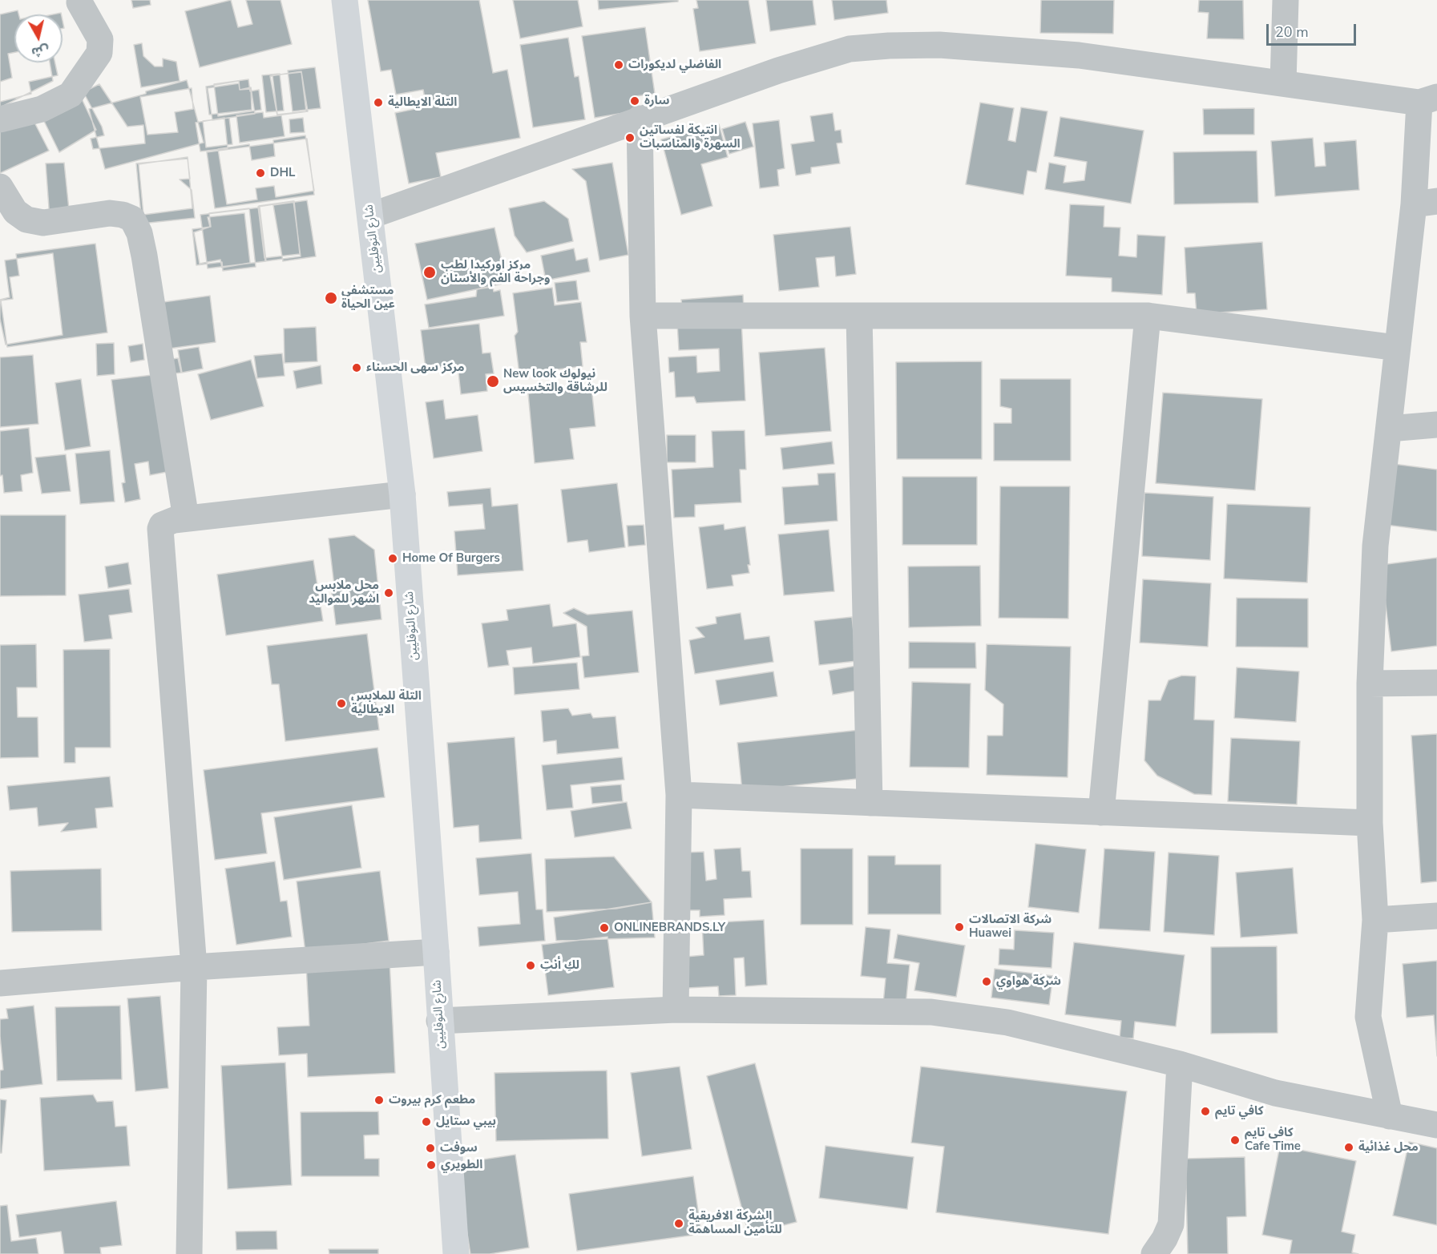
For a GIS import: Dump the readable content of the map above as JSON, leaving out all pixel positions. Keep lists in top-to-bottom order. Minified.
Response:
{"streets":{"main road":["شارع النوفليين"]},"places":["الفاضلي لديكورات","سارة","التلة الايطالية","انتيكة لفساتين السهرة والمناسبات","DHL","مركز اوركيدا لطب وجراحة الفم والأسنان","مستشفى عين الحياة","مركز سهى الحسناء","New look نيولوك للرشاقة والتخسيس","Home Of Burgers","محل ملابس اشهر للمواليد","التلة للملابس الايطالية","شركة الاتصالات Huawei","ONLINEBRANDS.LY","لكِ أنتِ","شركة هواوي","مطعم كرم بيروت","كافي تايم","بيبي ستايل","كافي تايم Cafe Time","محل غذائية","سوفت","الطويري","الشركة الافريقية للتأمين المساهمة"],"scale_bar":"20 m","north":"bottom"}
